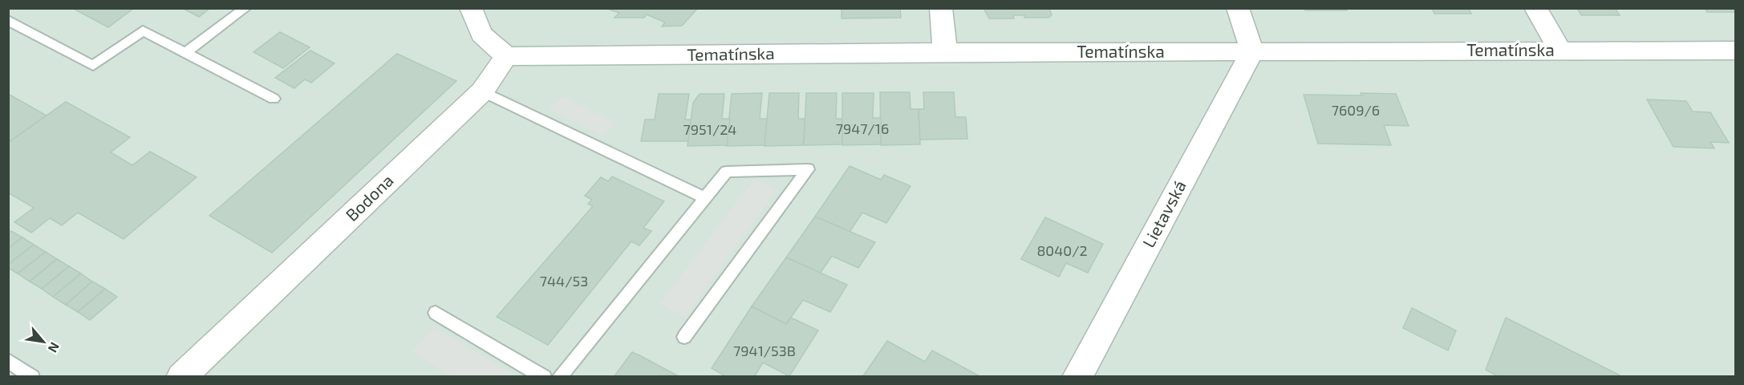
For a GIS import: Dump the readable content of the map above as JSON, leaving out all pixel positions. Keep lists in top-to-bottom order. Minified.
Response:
{"streets":{"street":["Tematínska","Bodona","Lietavská"]},"crossings":[["Tematínska","Bodona"],["Tematínska","Lietavská"]],"house_numbers":["7609/6","7947/16","7951/24","8040/2","744/53","7941/53B"],"north":"bottom right"}
